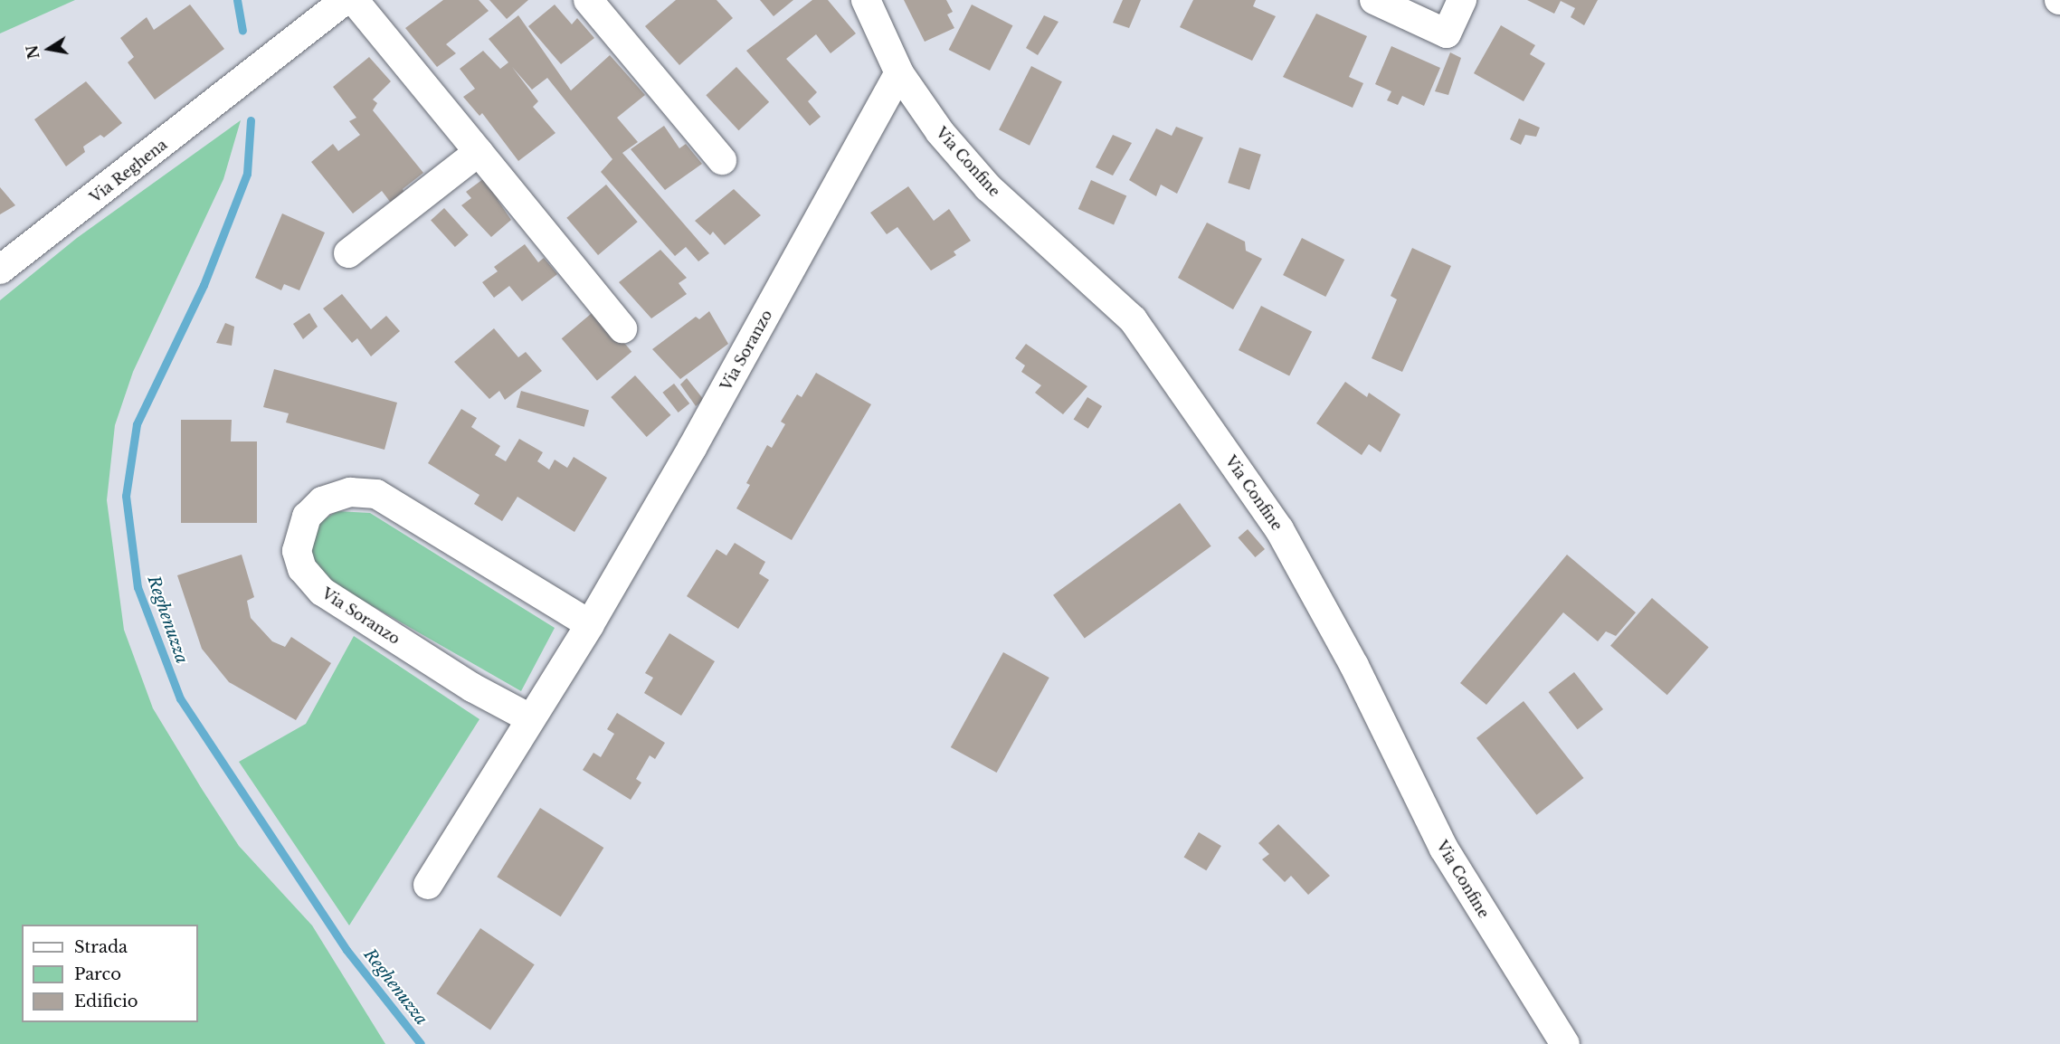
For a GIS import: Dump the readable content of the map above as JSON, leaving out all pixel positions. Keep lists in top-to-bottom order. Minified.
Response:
{"streets":{"street":["Via Confine","Via Reghena","Via Soranzo"]},"crossings":[["Via Confine","Via Soranzo"]],"water":["Reghenuzza"],"legend":["Strada","Parco","Edificio"],"north":"left"}
